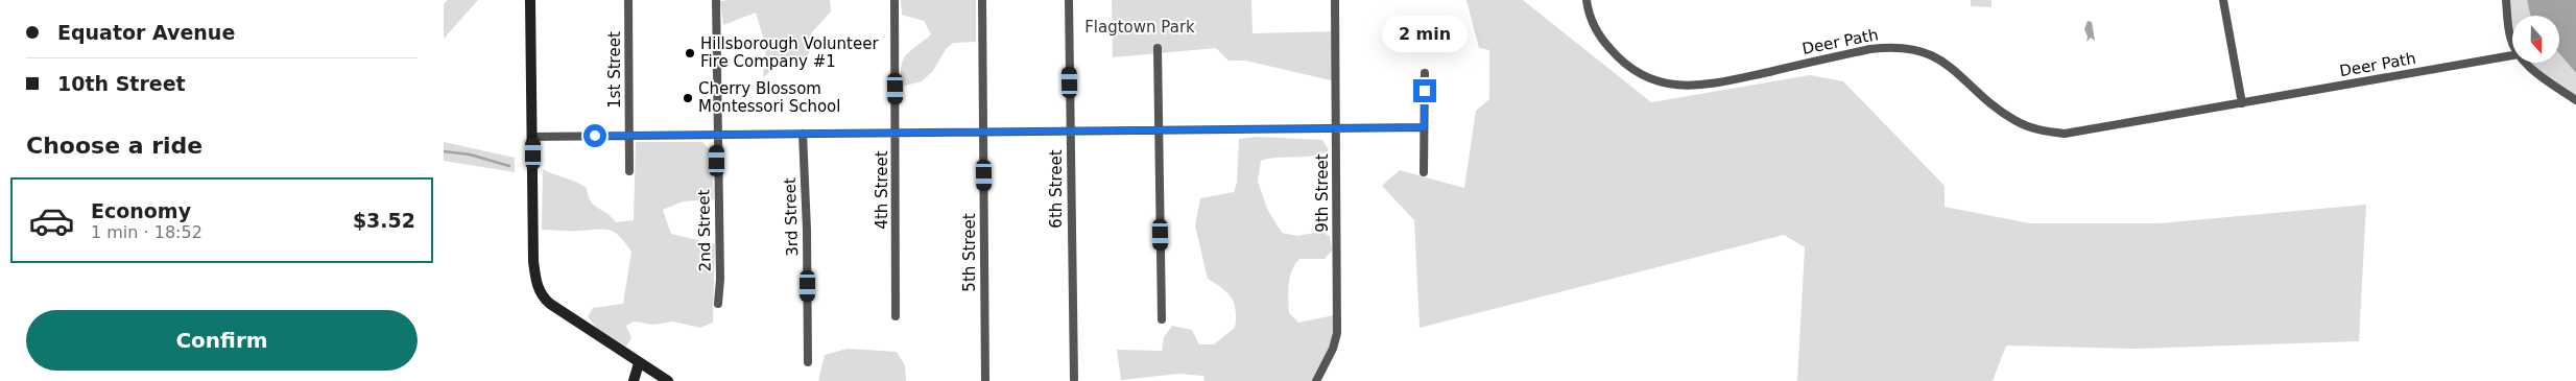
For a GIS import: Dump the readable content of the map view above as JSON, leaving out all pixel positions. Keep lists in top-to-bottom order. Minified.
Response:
{"streets":{"street":["Deer Path","1st Street","6th Street","4th Street","9th Street","3rd Street","2nd Street","5th Street"]},"parks":["Flagtown Park"],"places":["Hillsborough Volunteer Fire Company #1","Cherry Blossom Montessori School"],"north":"bottom","page":{"banner":["Equator Avenue","10th Street"],"bubble":"2 min","heading":"Choose a ride","list":[{"name":"Economy","note":"1 min · 18:52","value":"$3.52"}],"buttons":"Confirm"}}
